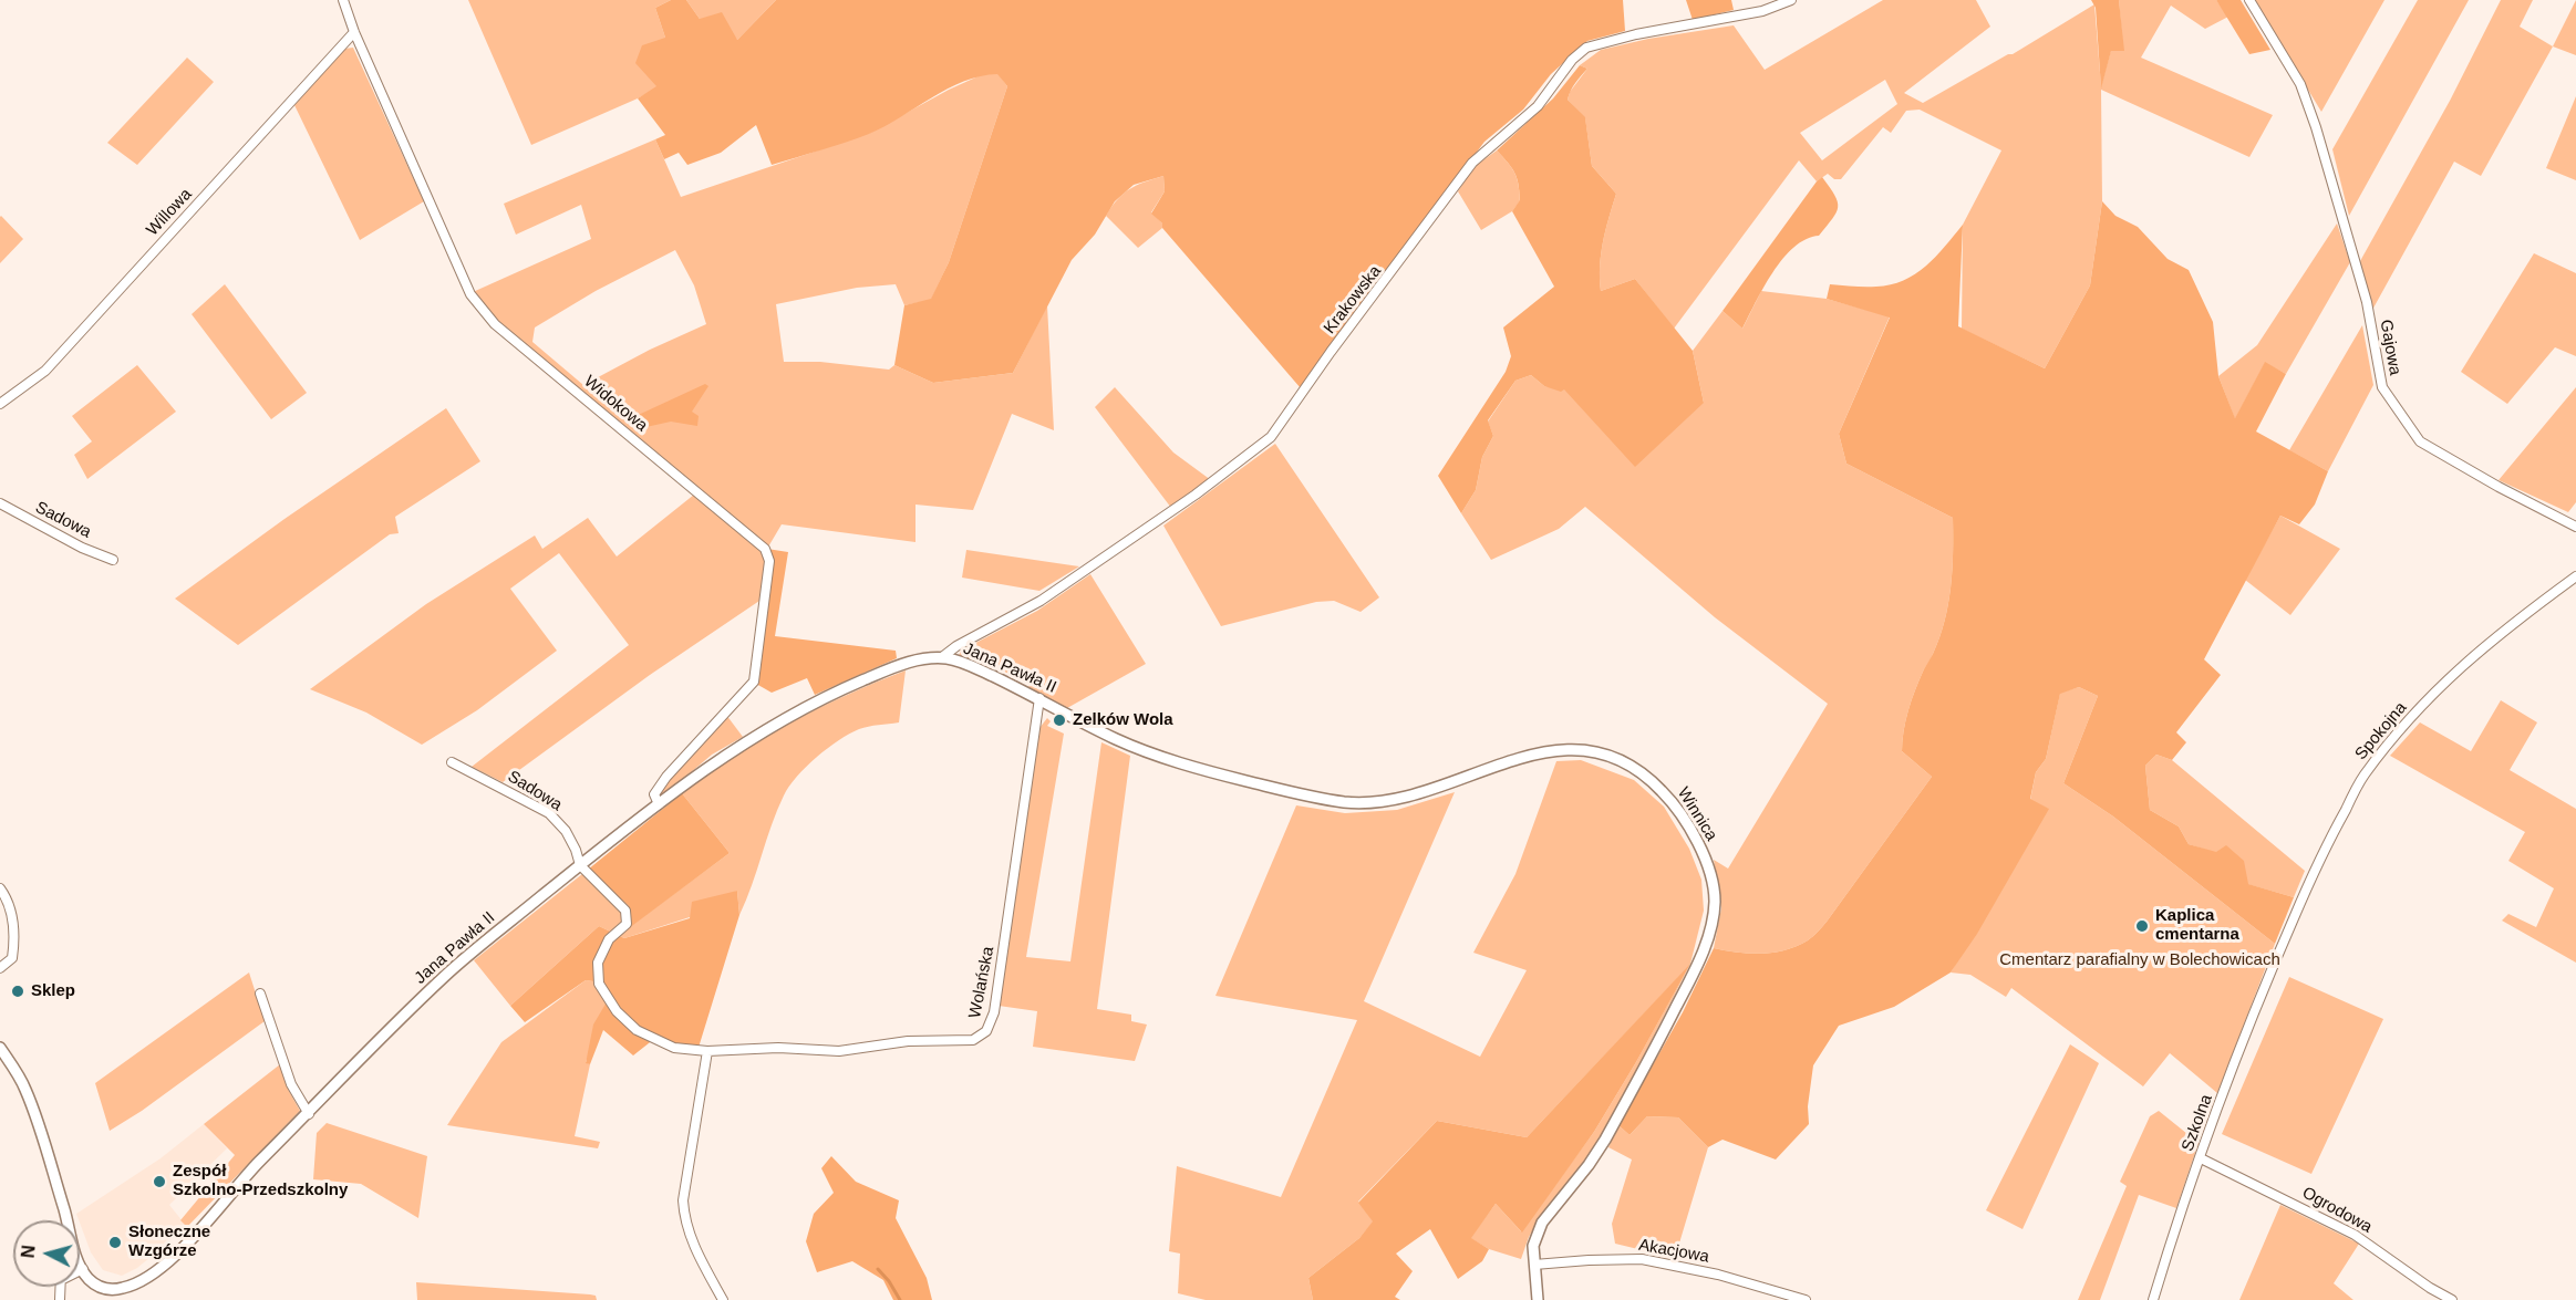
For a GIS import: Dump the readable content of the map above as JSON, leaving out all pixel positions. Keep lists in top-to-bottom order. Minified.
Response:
{"streets":{"street":["Willowa","Krakowska","Gajowa","Widokowa","Sadowa","Jana Pawła II","Spokojna","Winnica","Wolańska","Szkolna","Ogrodowa","Akacjowa"]},"crossings":[["Willowa","Widokowa"],["Krakowska","Jana Pawła II"],["Widokowa","Jana Pawła II"],["Sadowa","Jana Pawła II"],["Sadowa","Wolańska"],["Jana Pawła II","Winnica"],["Jana Pawła II","Wolańska"],["Spokojna","Szkolna"],["Winnica","Akacjowa"],["Szkolna","Ogrodowa"]],"parks":["Cmentarz parafialny w Bolechowicach"],"places":["Zelków Wola","Kaplica cmentarna","Sklep","Zespół Szkolno-Przedszkolny","Słoneczne Wzgórze"],"north":"left"}
